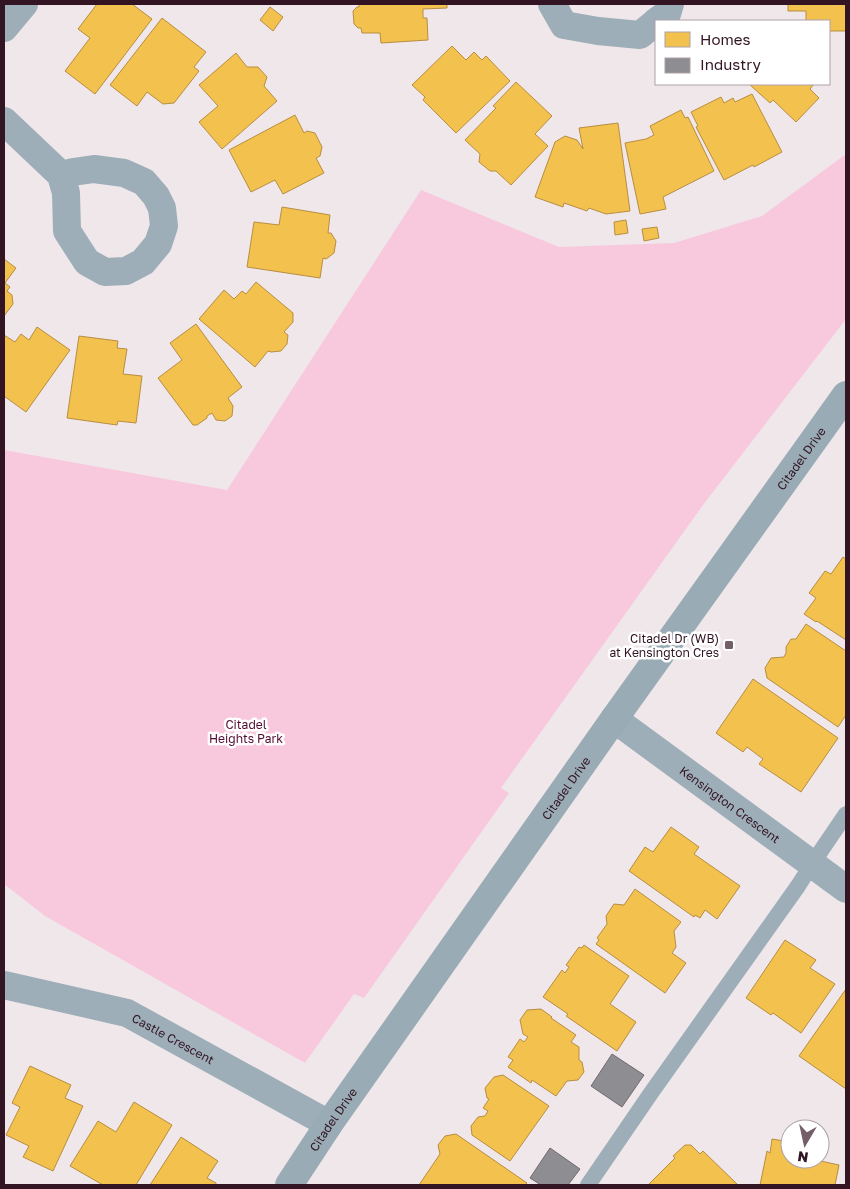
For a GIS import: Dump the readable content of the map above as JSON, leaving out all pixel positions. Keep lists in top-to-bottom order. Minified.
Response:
{"streets":{"street":["Citadel Drive","Kensington Crescent","Castle Crescent"]},"crossings":[["Citadel Drive","Kensington Crescent"],["Citadel Drive","Castle Crescent"]],"parks":["Citadel Heights Park"],"places":{"transit":["Citadel Dr (WB) at Kensington Cres"]},"legend":["Homes","Industry"],"north":"bottom"}
